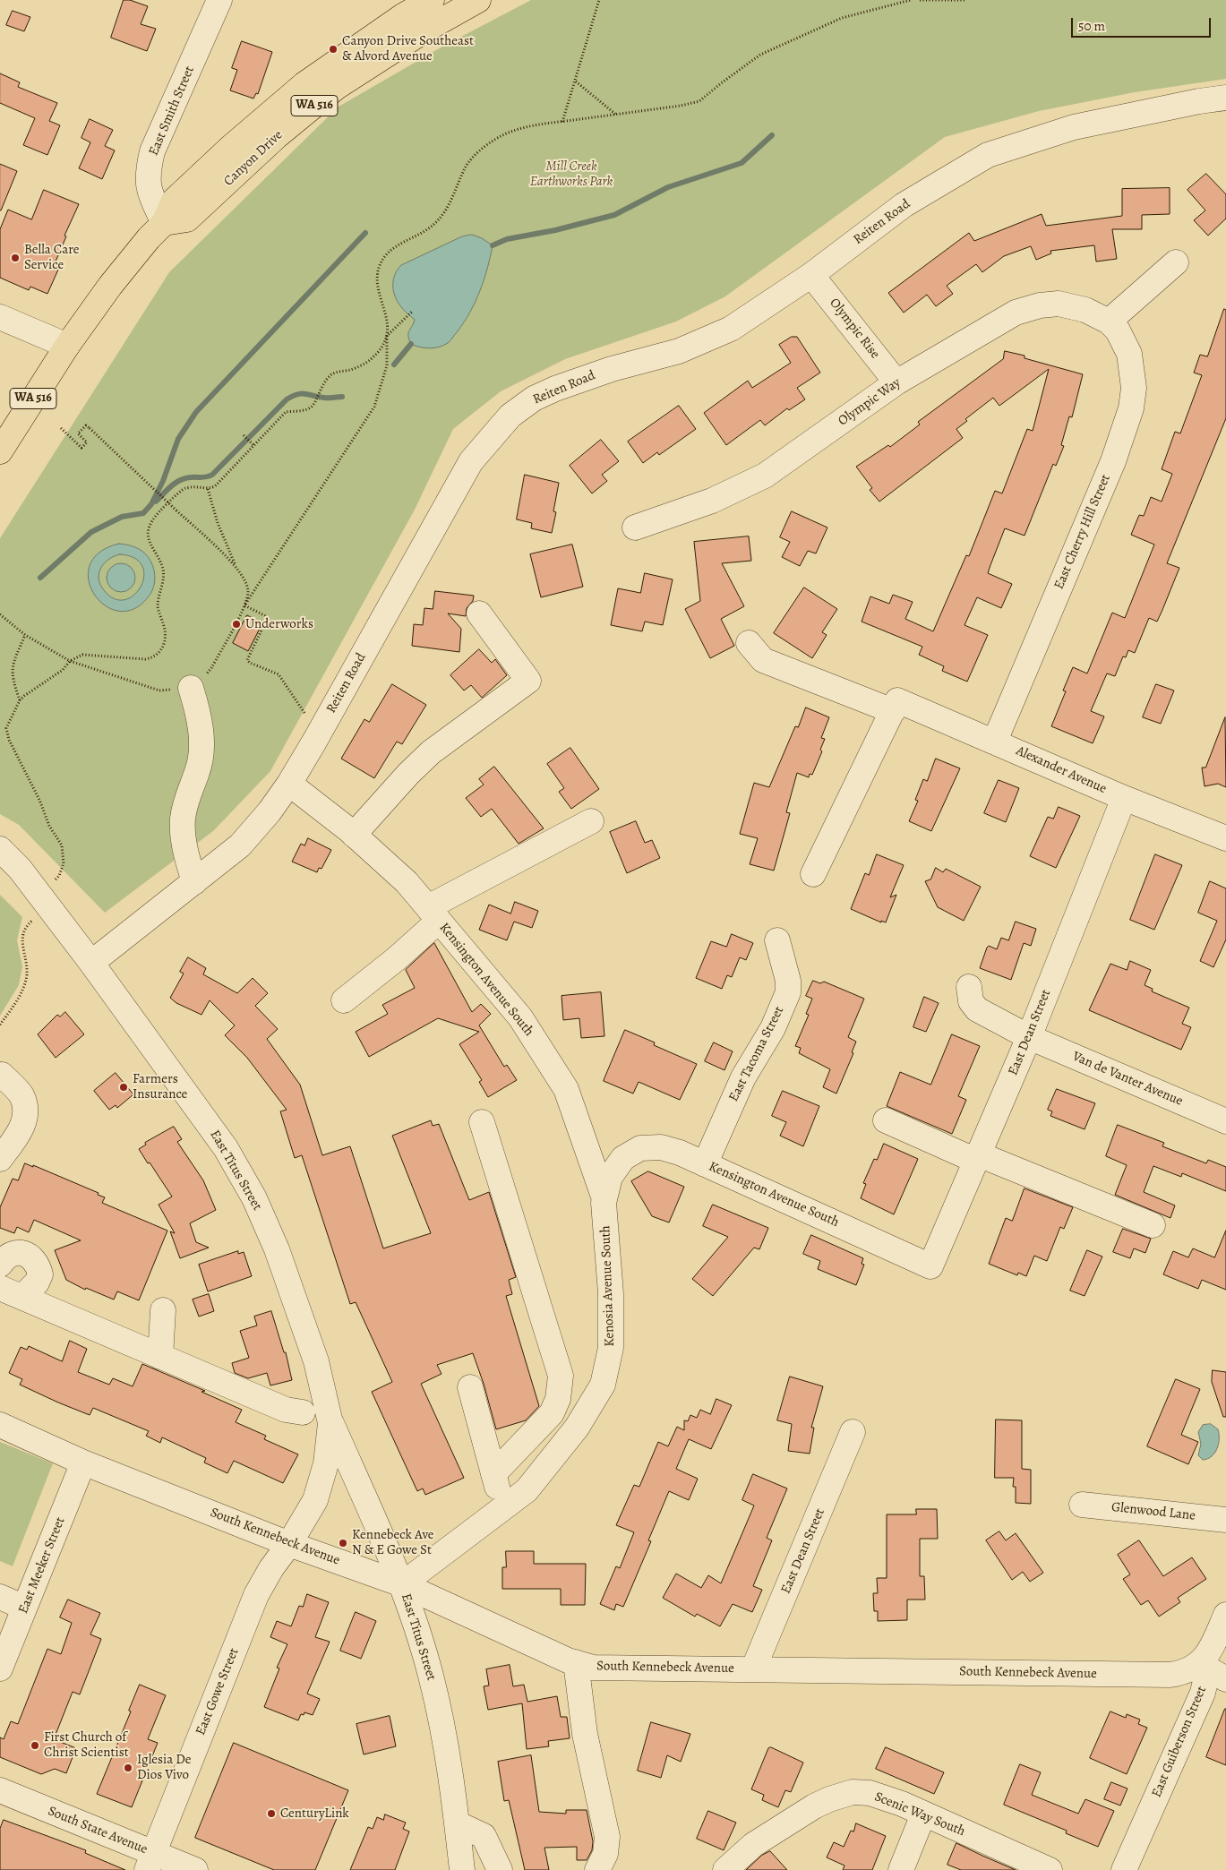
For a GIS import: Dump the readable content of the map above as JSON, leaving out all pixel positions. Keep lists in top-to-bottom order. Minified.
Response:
{"streets":{"main road":["WA 516","Canyon Drive"],"street":["East Smith Street","Reiten Road","Olympic Rise","Olympic Way","East Cherry Hill Street","Alexander Avenue","Kensington Avenue South","East Dean Street","East Tacoma Street","Van de Vanter Avenue","East Titus Street","Kenosia Avenue South","Glenwood Lane","South Kennebeck Avenue","East Meeker Street","East Gowe Street","East Guiberson Street","Scenic Way South","South State Avenue"]},"crossings":[["WA 516","Canyon Drive"],["East Smith Street","Canyon Drive"],["Reiten Road","Olympic Rise"],["Reiten Road","Kensington Avenue South"],["Reiten Road","East Titus Street"],["Olympic Rise","Olympic Way"],["Olympic Way","East Cherry Hill Street"],["East Cherry Hill Street","Alexander Avenue"],["Alexander Avenue","East Dean Street"],["Kensington Avenue South","East Dean Street"],["Kensington Avenue South","East Tacoma Street"],["Kensington Avenue South","Kenosia Avenue South"],["East Dean Street","Van de Vanter Avenue"],["East Dean Street","South Kennebeck Avenue"],["East Titus Street","Kenosia Avenue South"],["East Titus Street","South Kennebeck Avenue"],["East Titus Street","East Gowe Street"],["Kenosia Avenue South","South Kennebeck Avenue"],["South Kennebeck Avenue","East Meeker Street"],["South Kennebeck Avenue","East Gowe Street"],["South Kennebeck Avenue","East Guiberson Street"],["East Gowe Street","South State Avenue"]],"parks":["Mill Creek Earthworks Park"],"places":["Canyon Drive Southeast & Alvord Avenue","Bella Care Service","Underworks","Farmers Insurance","Kennebeck Ave N & E Gowe St","First Church of Christ Scientist","Iglesia De Dios Vivo","CenturyLink"],"scale_bar":"50 m"}
